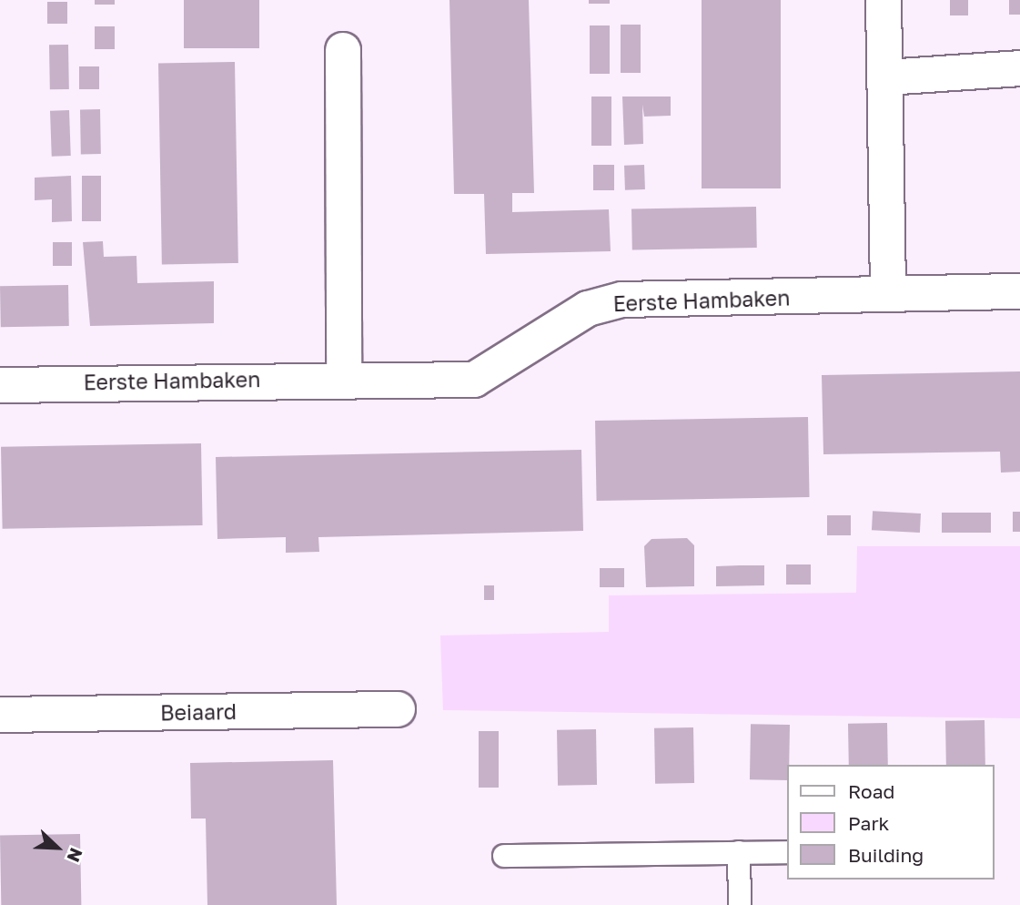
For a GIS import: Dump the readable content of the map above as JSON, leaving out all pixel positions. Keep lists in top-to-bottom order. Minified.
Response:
{"streets":{"street":["Eerste Hambaken","Beiaard"]},"legend":["Road","Park","Building"],"north":"bottom right"}
